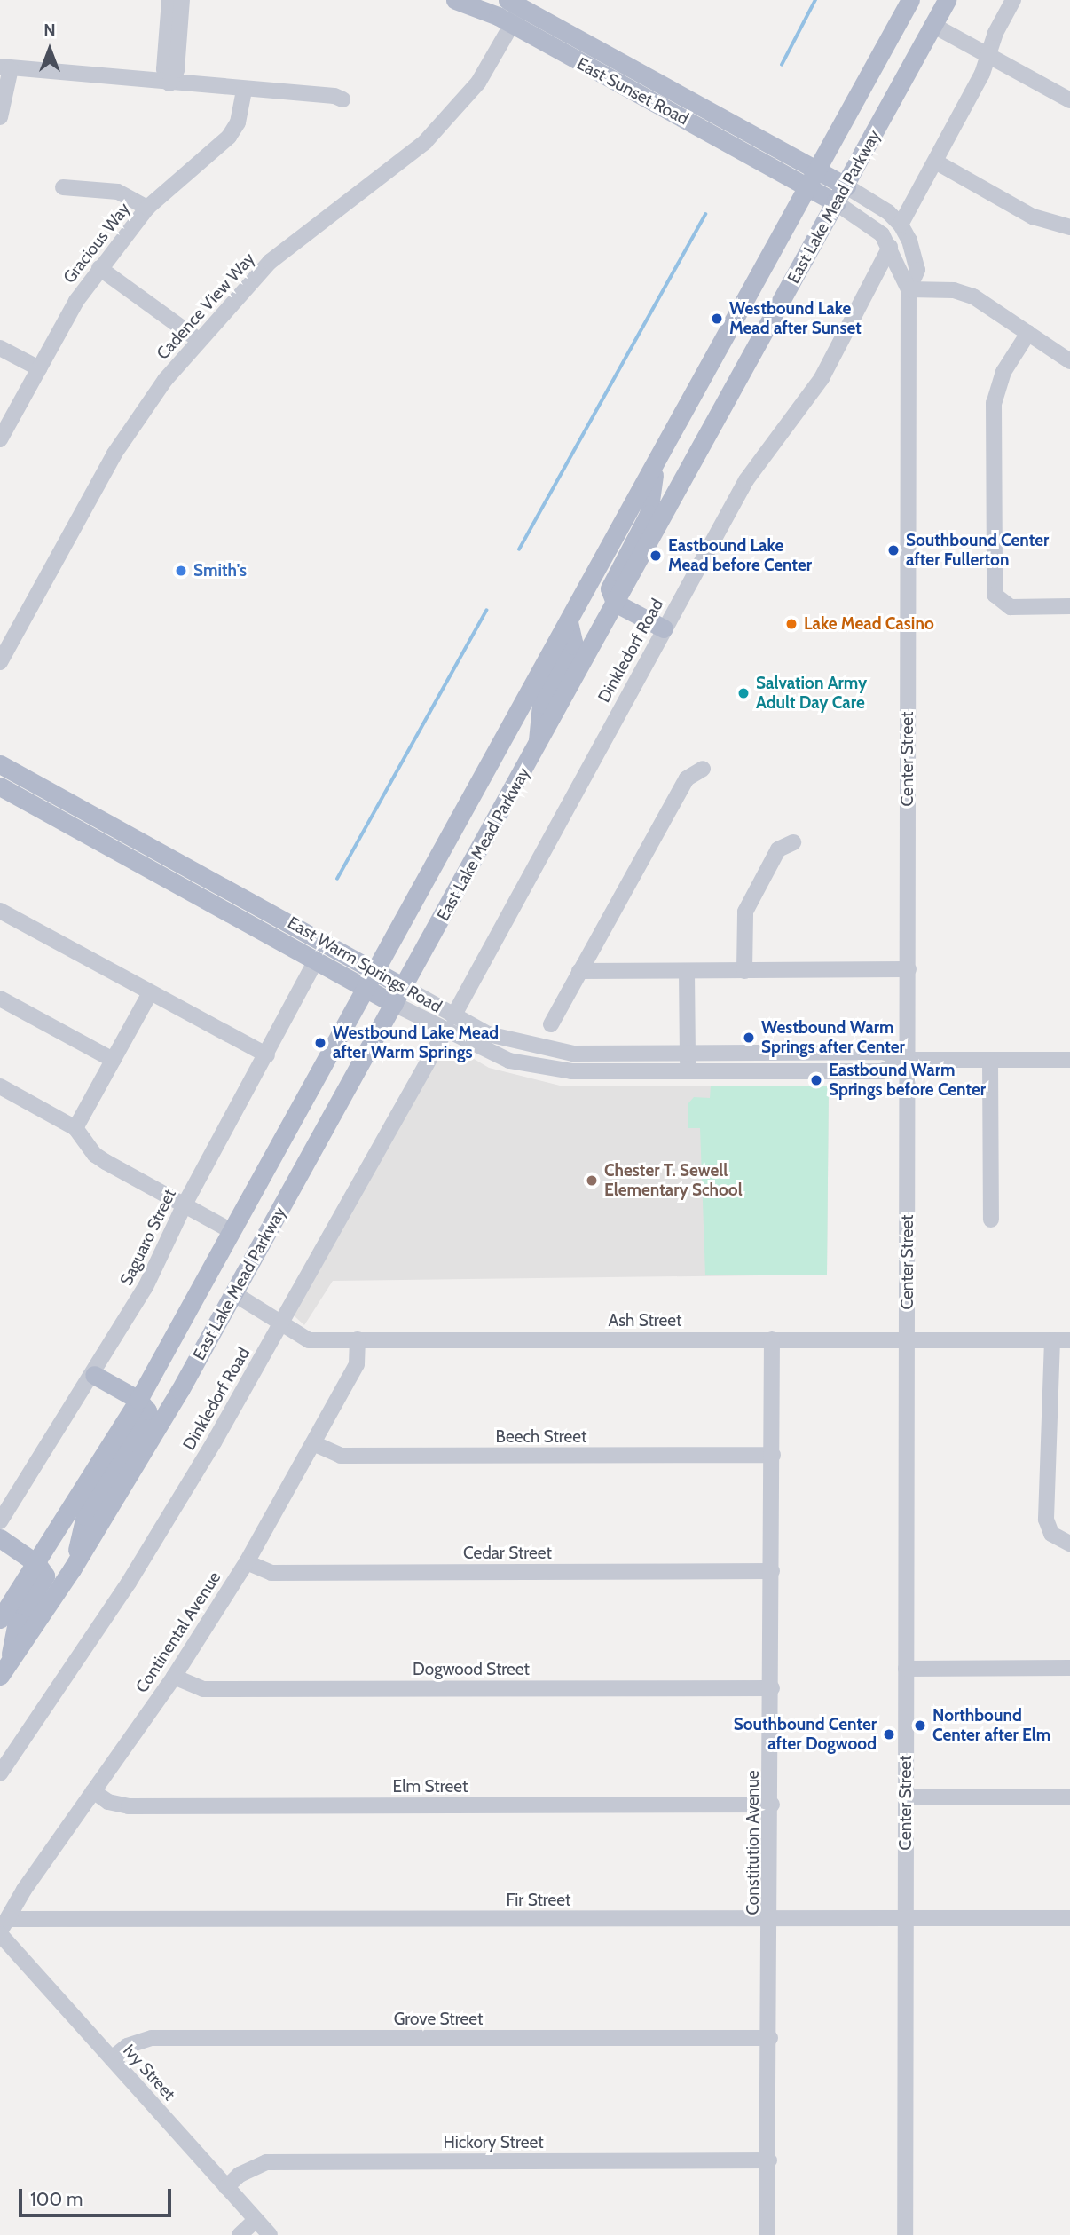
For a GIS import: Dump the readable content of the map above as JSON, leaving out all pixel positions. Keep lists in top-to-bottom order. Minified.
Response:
{"streets":{"main road":["East Sunset Road","East Lake Mead Parkway","Center Street","East Warm Springs Road"],"street":["Gracious Way","Cadence View Way","Dinkledorf Road","Saguaro Street","Ash Street","Beech Street","Cedar Street","Continental Avenue","Dogwood Street","Elm Street","Constitution Avenue","Fir Street","Grove Street","Ivy Street","Hickory Street"]},"crossings":[["East Sunset Road","East Lake Mead Parkway"],["East Sunset Road","Cadence View Way"],["East Sunset Road","Center Street"],["East Lake Mead Parkway","Center Street"],["East Lake Mead Parkway","East Warm Springs Road"],["East Lake Mead Parkway","Ash Street"],["Dinkledorf Road","Center Street"],["Dinkledorf Road","East Warm Springs Road"],["Dinkledorf Road","Ash Street"],["Center Street","East Warm Springs Road"],["Center Street","Ash Street"],["Center Street","Fir Street"],["East Warm Springs Road","Saguaro Street"],["Ash Street","Continental Avenue"],["Ash Street","Constitution Avenue"],["Beech Street","Continental Avenue"],["Beech Street","Constitution Avenue"],["Cedar Street","Continental Avenue"],["Cedar Street","Constitution Avenue"],["Continental Avenue","Dogwood Street"],["Continental Avenue","Elm Street"],["Continental Avenue","Fir Street"],["Continental Avenue","Ivy Street"],["Dogwood Street","Constitution Avenue"],["Elm Street","Constitution Avenue"],["Constitution Avenue","Fir Street"],["Constitution Avenue","Grove Street"],["Constitution Avenue","Hickory Street"],["Fir Street","Ivy Street"],["Grove Street","Ivy Street"],["Ivy Street","Hickory Street"]],"places":["Westbound Lake Mead after Sunset","Southbound Center after Fullerton","Eastbound Lake Mead before Center","Smith's","Lake Mead Casino","Salvation Army Adult Day Care","Westbound Warm Springs after Center","Westbound Lake Mead after Warm Springs","Eastbound Warm Springs before Center","Chester T. Sewell Elementary School","Northbound Center after Elm","Southbound Center after Dogwood"],"scale_bar":"100 m","north":"top"}
